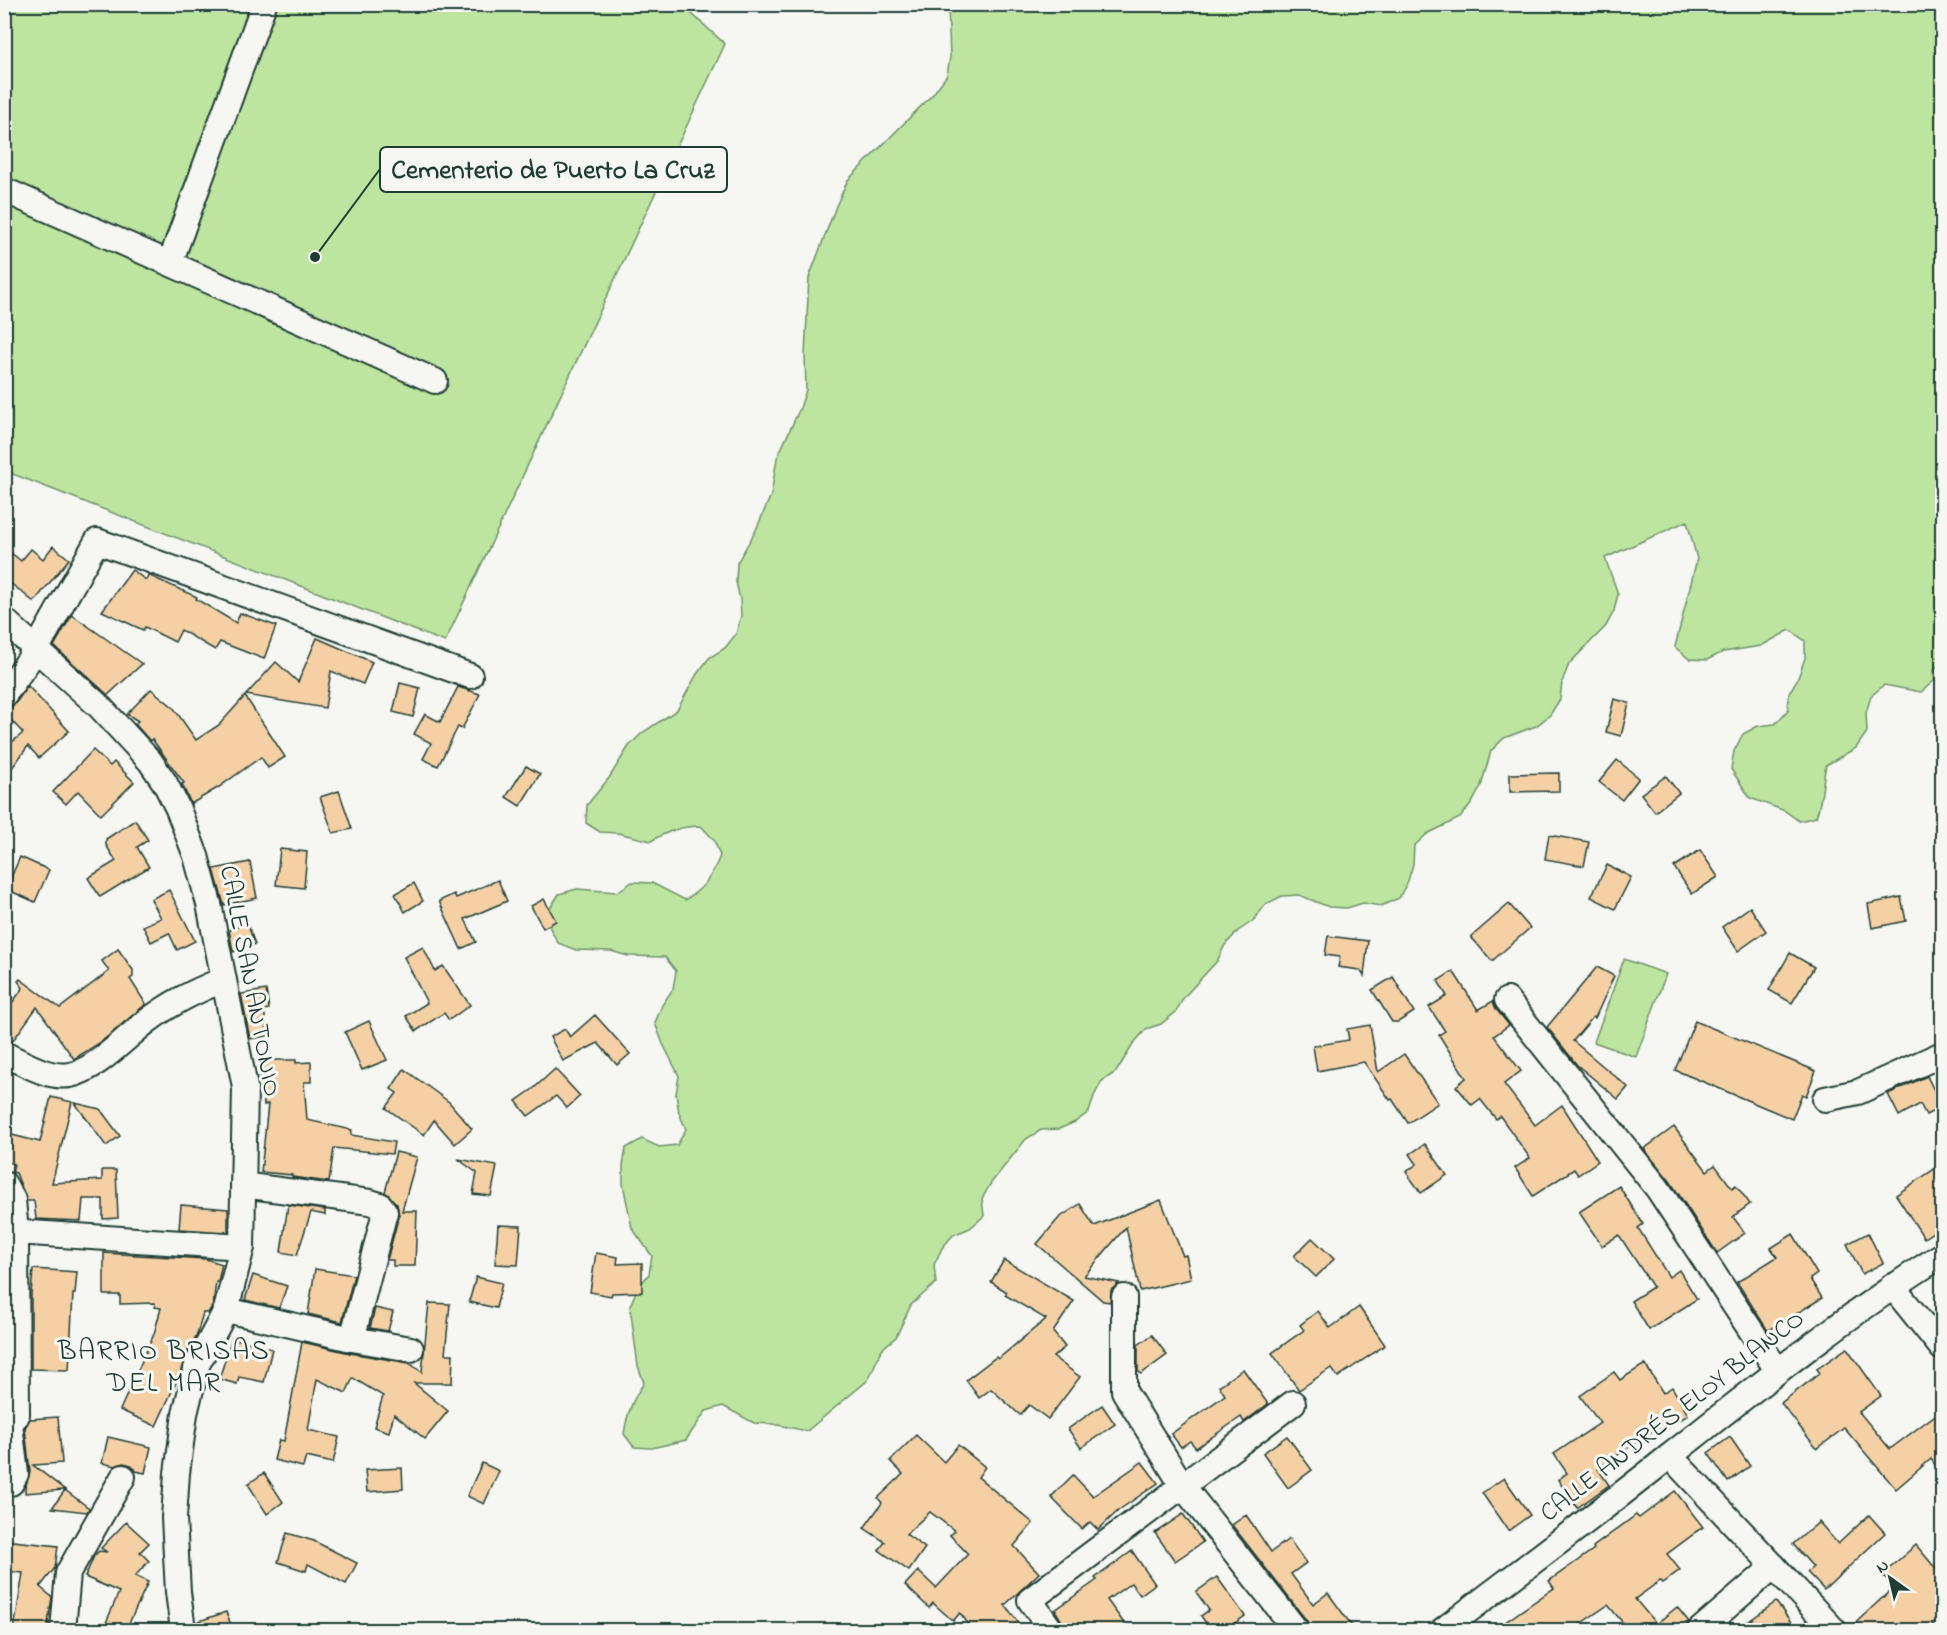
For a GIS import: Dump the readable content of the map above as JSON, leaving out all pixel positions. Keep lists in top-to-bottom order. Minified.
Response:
{"streets":{"street":["CALLE SAN ANTONIO","CALLE ANDRÉS ELOY BLANCO"]},"districts":["BARRIO BRISAS DEL MAR"],"places":["Cementerio de Puerto La Cruz"],"north":"top left"}
